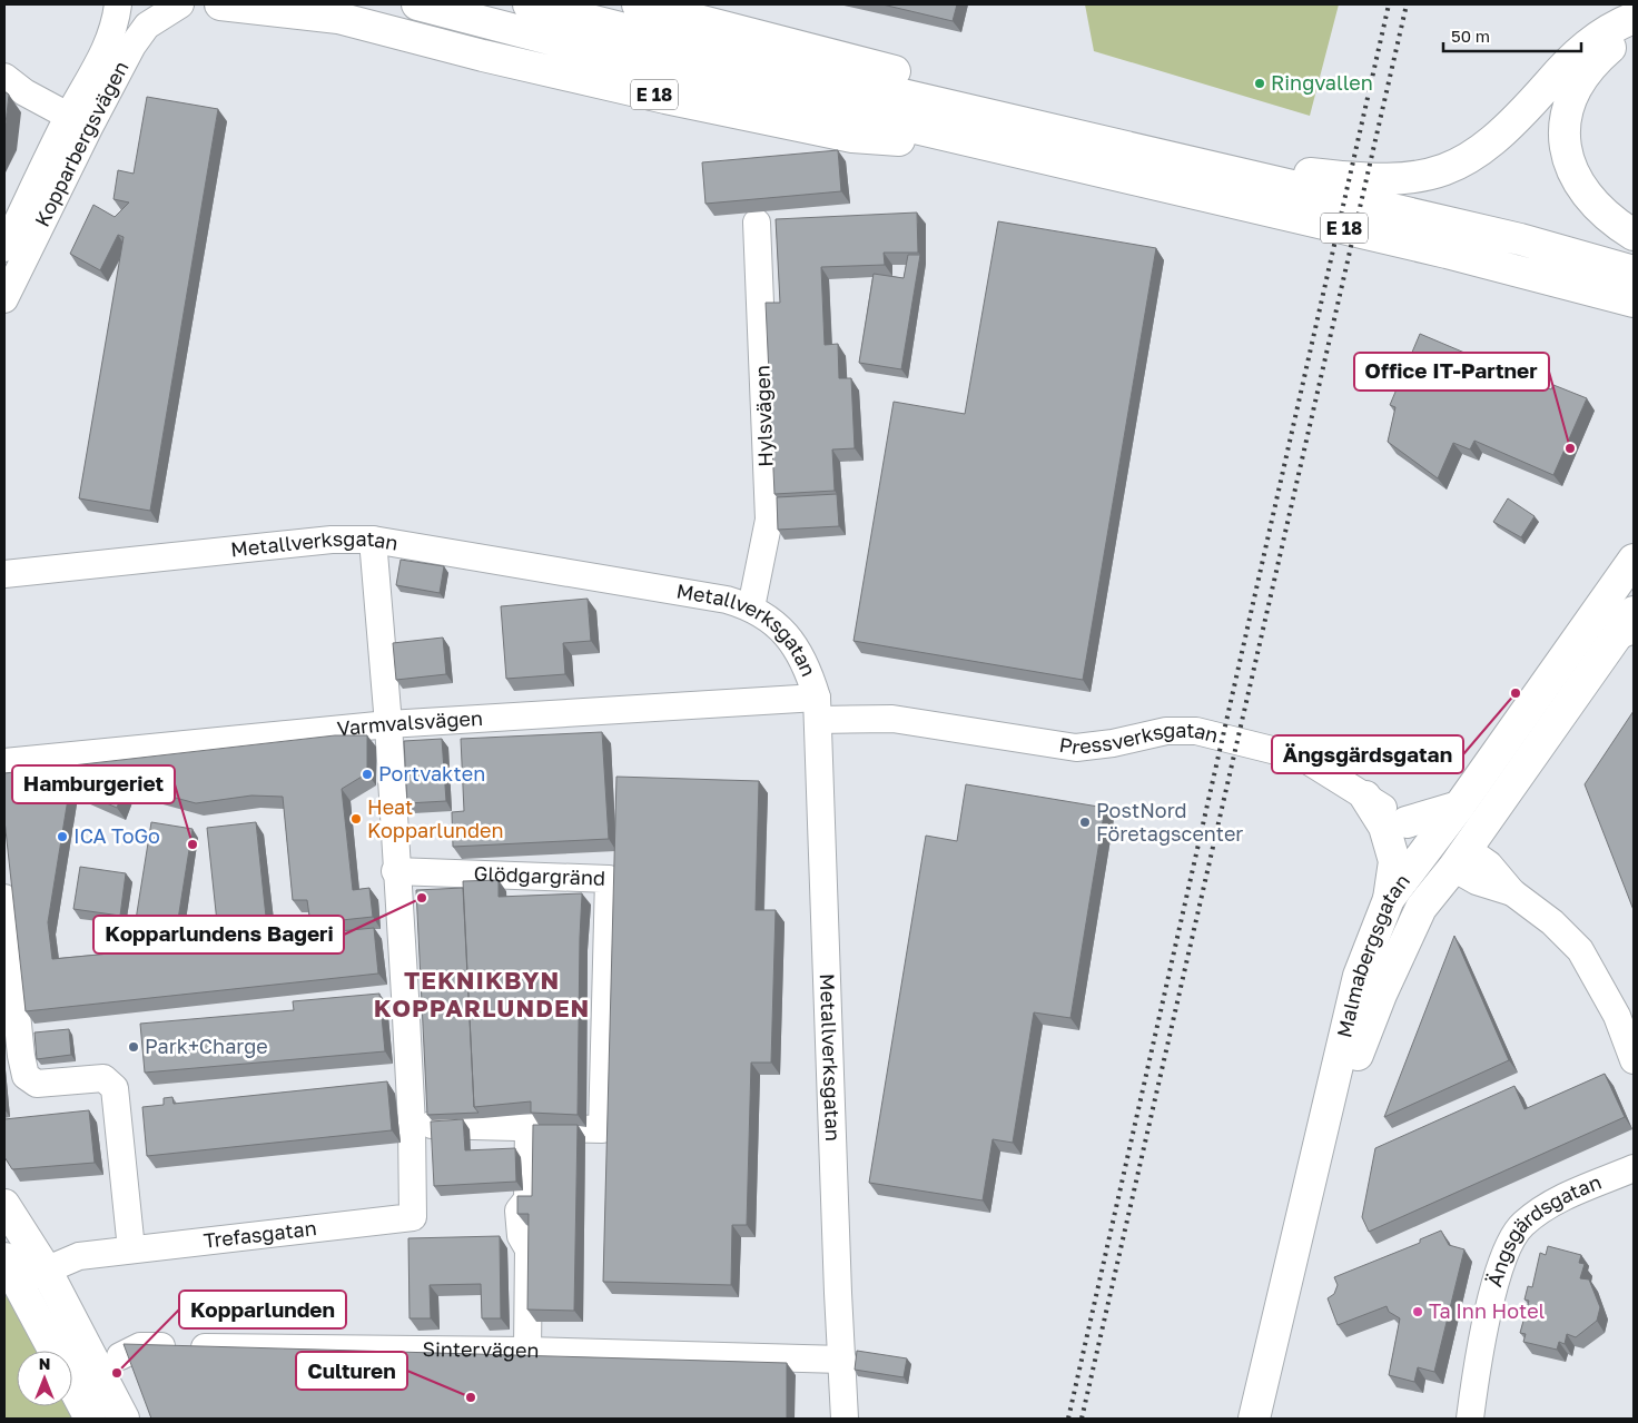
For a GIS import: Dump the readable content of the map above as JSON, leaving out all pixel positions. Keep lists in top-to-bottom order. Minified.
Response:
{"streets":{"main road":["E 18","Malmabergsgatan"],"street":["Kopparbergsvägen","Hylsvägen","Metallverksgatan","Varmvalsvägen","Pressverksgatan","Glödgargränd","Trefasgatan","Ängsgärdsgatan","Sintervägen"]},"crossings":[["Hylsvägen","Metallverksgatan"],["Metallverksgatan","Varmvalsvägen"],["Metallverksgatan","Pressverksgatan"],["Metallverksgatan","Sintervägen"],["Varmvalsvägen","Pressverksgatan"],["Pressverksgatan","Malmabergsgatan"],["Glödgargränd","Trefasgatan"]],"districts":["TEKNIKBYN KOPPARLUNDEN"],"places":["Ringvallen","Office IT-Partner","Ängsgärdsgatan","Portvakten","Heat Kopparlunden","PostNord Företagscenter","ICA ToGo","Hamburgeriet","Kopparlundens Bageri","Park+Charge","Ta Inn Hotel","Kopparlunden","Culturen"],"scale_bar":"50 m","north":"top"}
